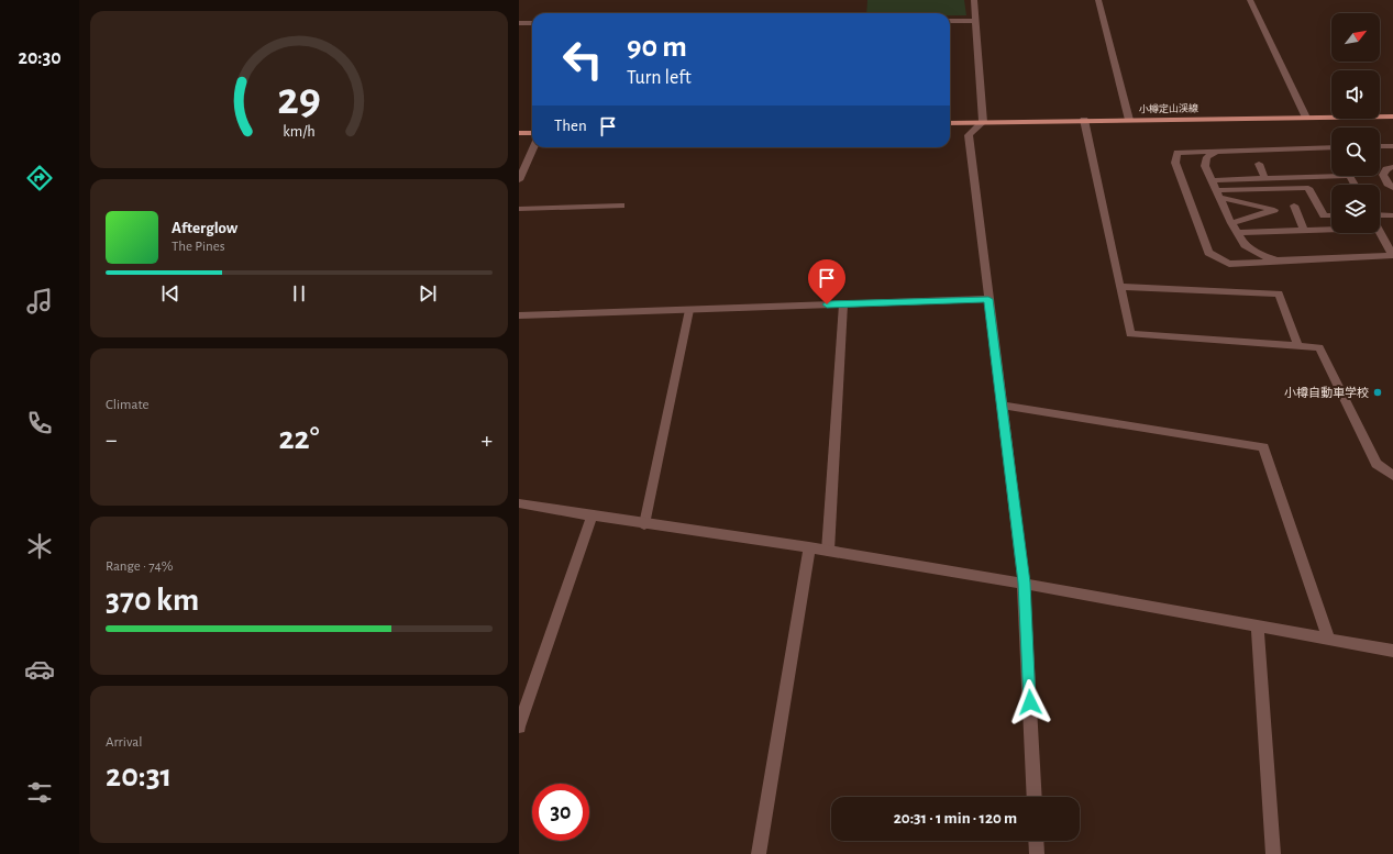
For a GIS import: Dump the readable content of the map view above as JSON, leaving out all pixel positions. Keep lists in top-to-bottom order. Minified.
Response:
{"streets":{"main road":["小樽定山渓線"]},"places":["小樽自動車学校"],"north":"top right","page":{"tabs":"20:30","turn":["90 m","Turn left"],"then":"Then","song":["Afterglow","The Pines"],"tile":["Climate",["Range · 74%","370 km"],["Arrival","20:31"]],"heat":["−","22°","+"],"limit":"30","trip":"20:31 · 1 min · 120 m","gauge":["29","km/h"]}}
